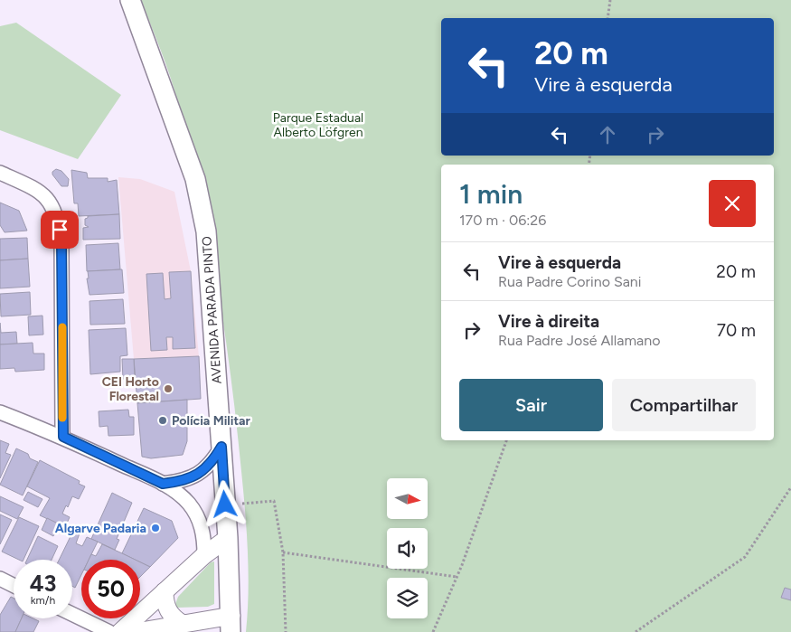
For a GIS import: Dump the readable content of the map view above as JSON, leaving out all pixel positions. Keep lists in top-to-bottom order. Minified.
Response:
{"streets":{"main road":["AVENIDA PARADA PINTO"]},"parks":["Parque Estadual Alberto Löfgren"],"places":["CEI Horto Florestal","Polícia Militar","Algarve Padaria"],"north":"right","page":{"turn":["20 m","Vire à esquerda"],"heading":["1 min","170 m · 06:26"],"list":[{"name":"Vire à esquerda","note":"Rua Padre Corino Sani","value":"20 m"},{"name":"Vire à direita","note":"Rua Padre José Allamano","value":"70 m"}],"buttons":["Sair","Compartilhar"],"speed":"43 km/h","limit":"50"}}
